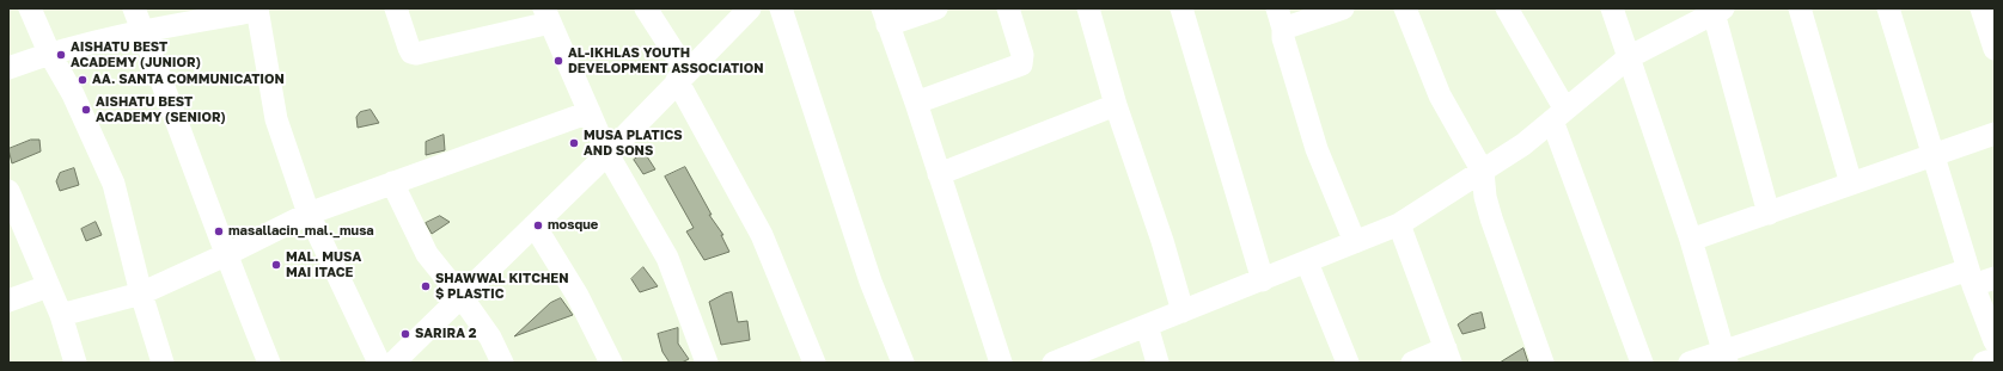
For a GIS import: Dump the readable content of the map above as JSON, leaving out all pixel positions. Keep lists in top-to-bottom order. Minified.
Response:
{"places":["AISHATU BEST ACADEMY (JUNIOR)","AL-IKHLAS YOUTH DEVELOPMENT ASSOCIATION","AA. SANTA COMMUNICATION","AISHATU BEST ACADEMY (SENIOR)","MUSA PLATICS AND SONS","mosque","masallacin_mal._musa","MAL. MUSA MAI ITACE","SHAWWAL KITCHEN $ PLASTIC","SARIRA 2"]}
